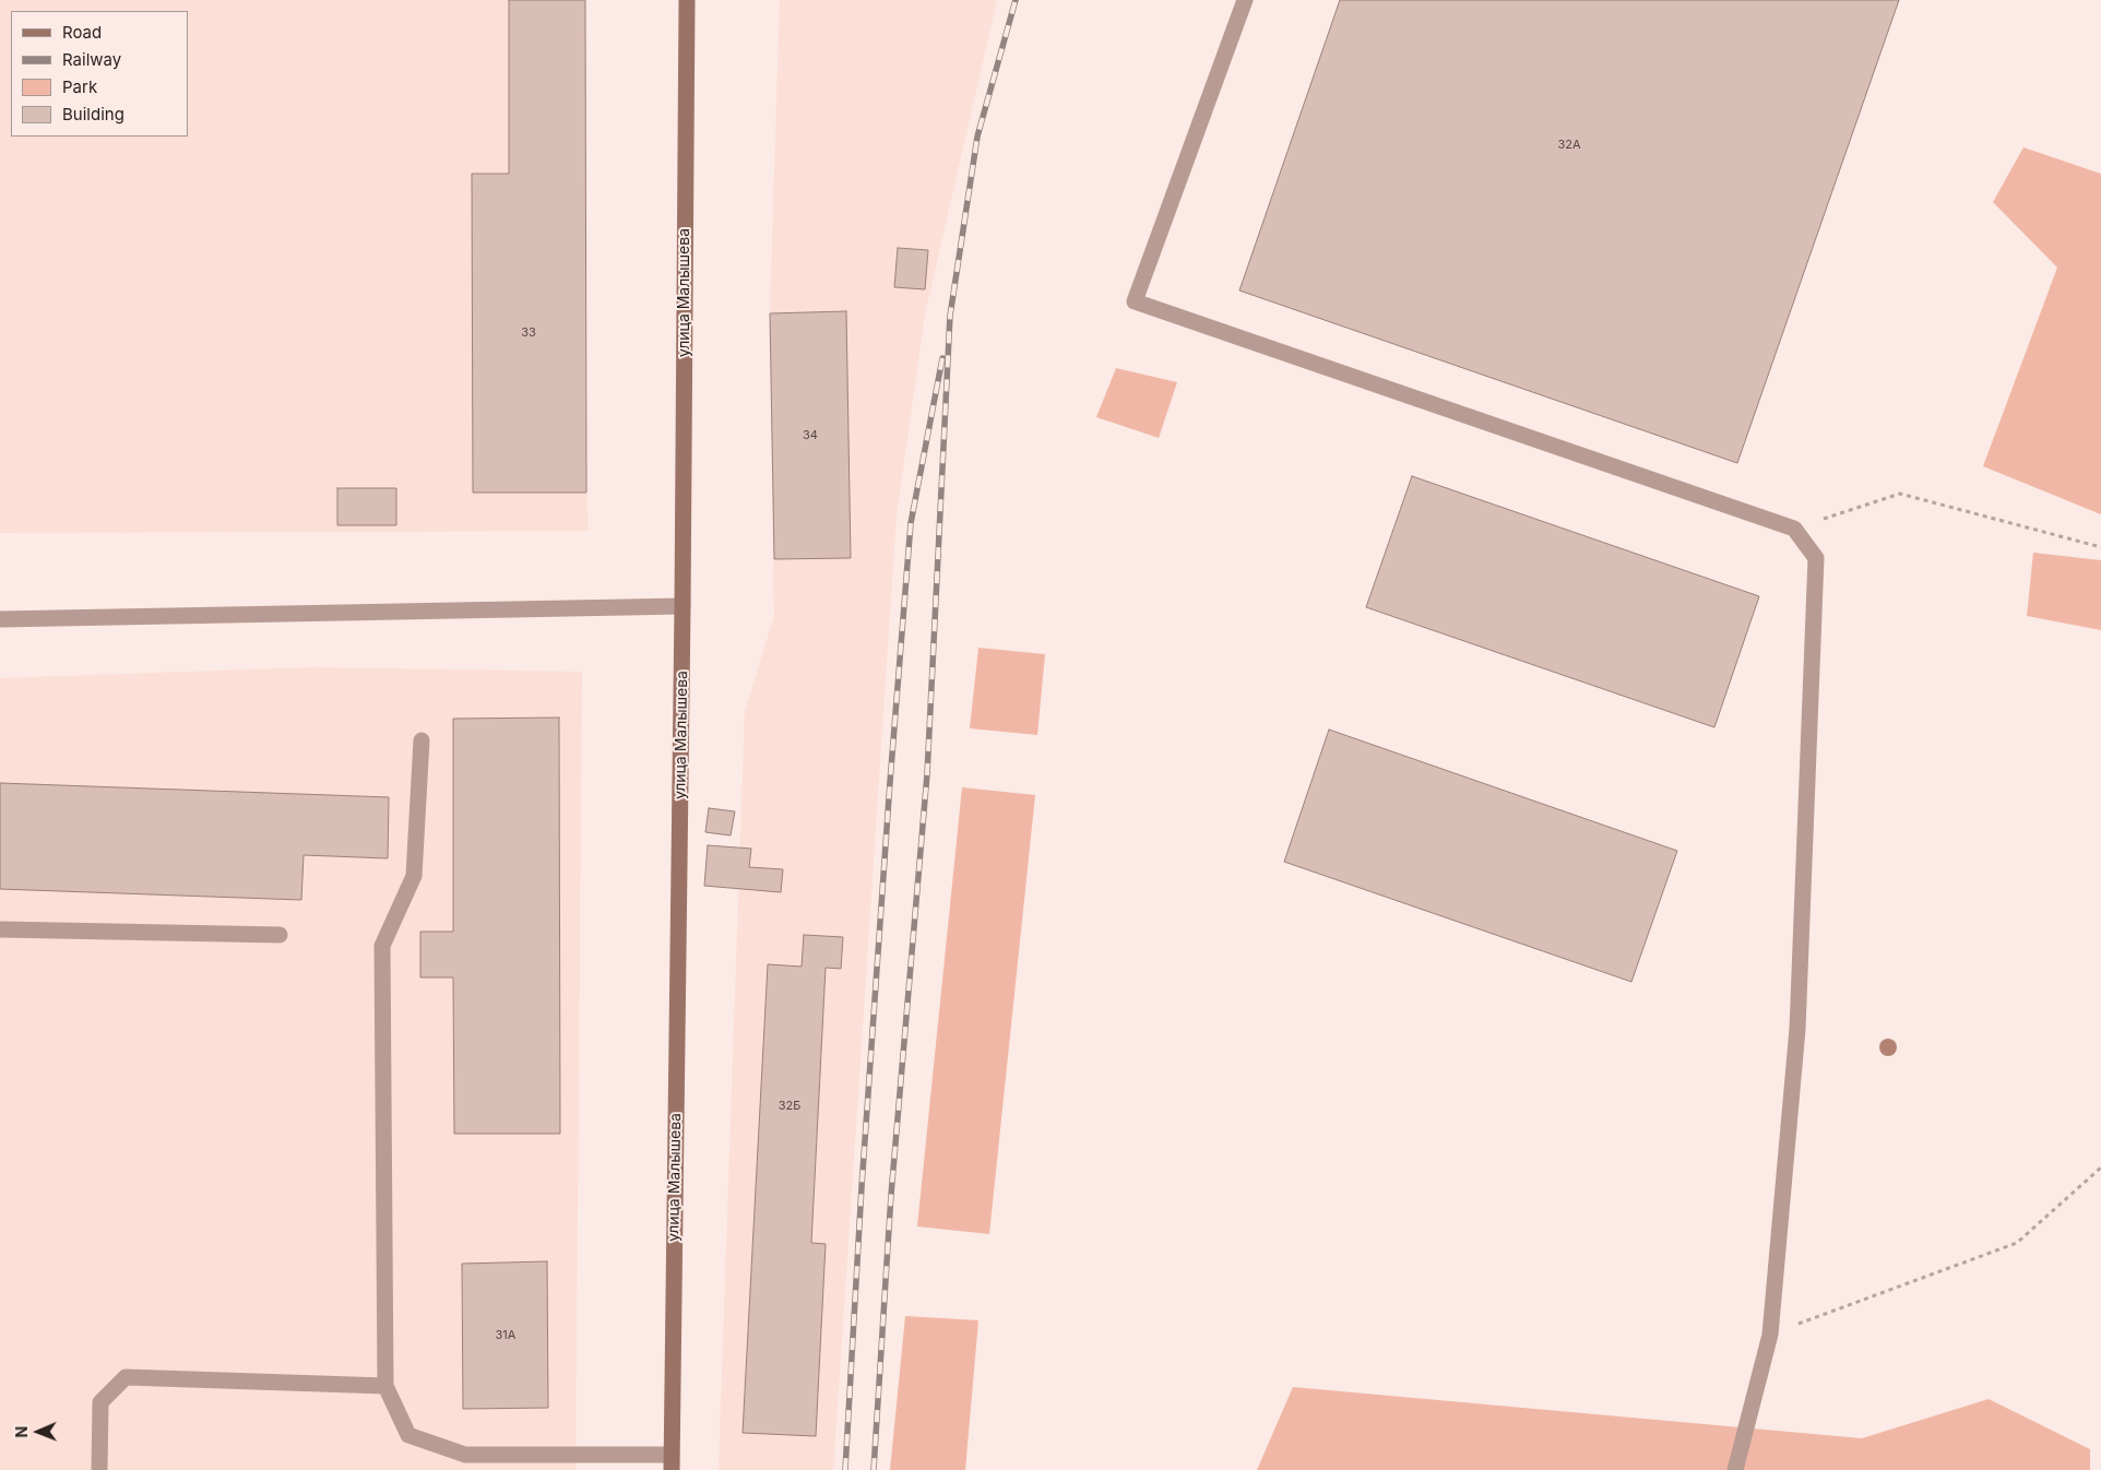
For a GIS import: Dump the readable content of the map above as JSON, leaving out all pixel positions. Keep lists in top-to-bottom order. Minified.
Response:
{"streets":{"street":["улица Малышева"]},"house_numbers":["32А","33","34","32Б","31А"],"legend":["Road","Railway","Park","Building"],"north":"left"}
